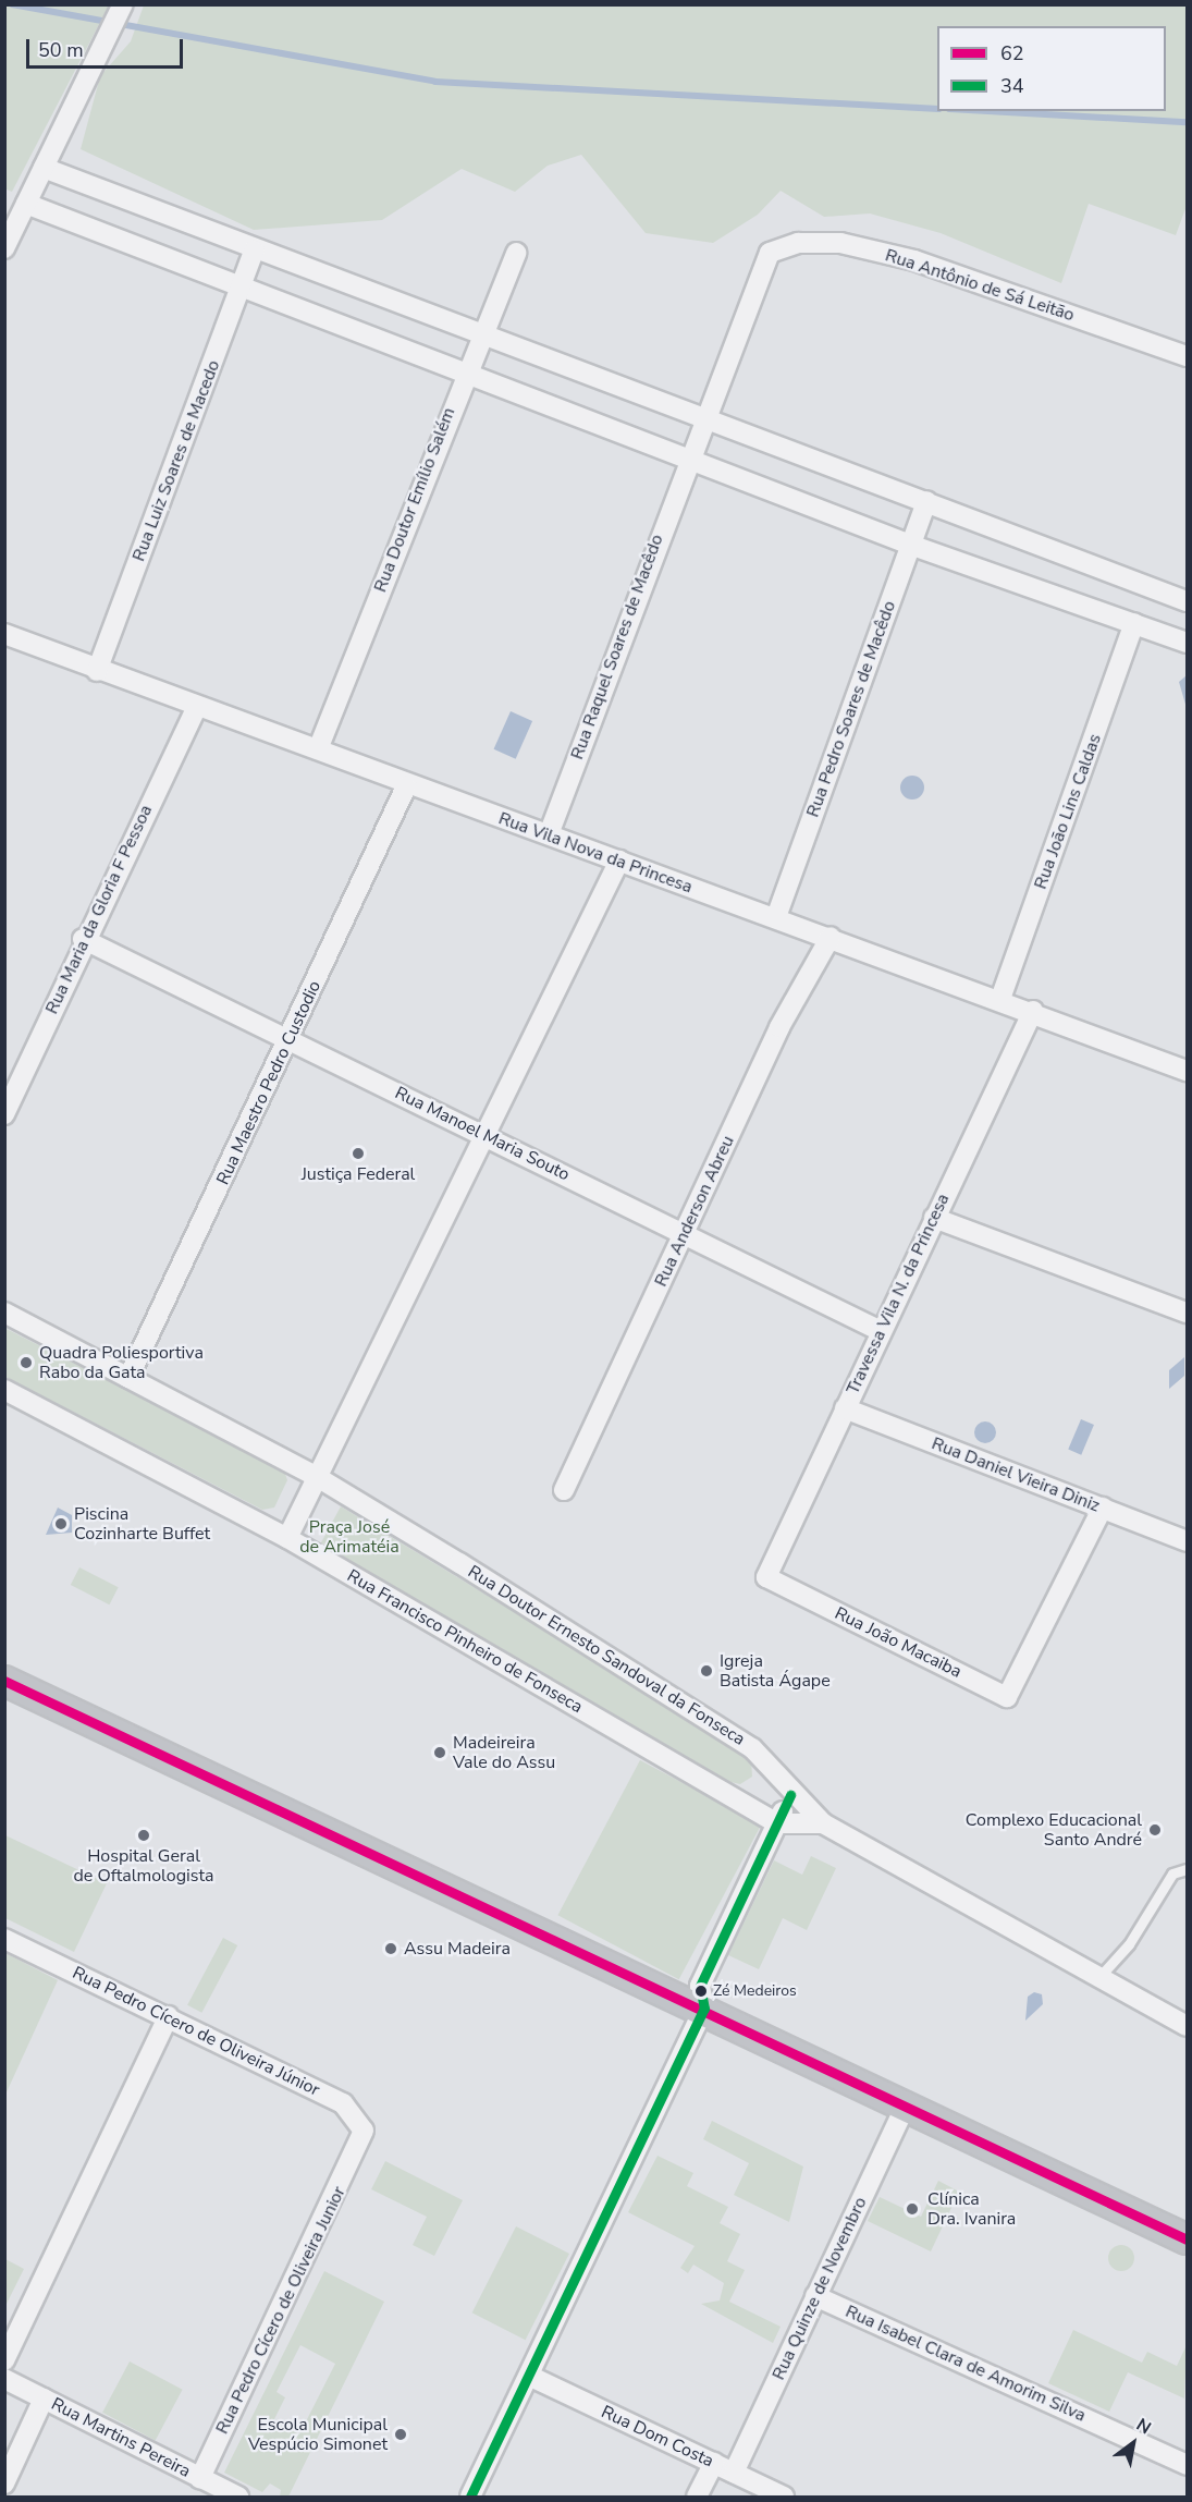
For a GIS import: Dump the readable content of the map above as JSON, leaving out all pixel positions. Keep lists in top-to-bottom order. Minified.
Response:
{"streets":{"street":["Rua Antônio de Sá Leitão","Rua Luiz Soares de Macedo","Rua Doutor Emílio Salém","Rua Raquel Soares de Macêdo","Rua Pedro Soares de Macêdo","Rua João Lins Caldas","Rua Vila Nova da Princesa","Rua Maria da Gloria F Pessoa","Rua Maestro Pedro Custodio","Rua Manoel Maria Souto","Rua Anderson Abreu","Travessa Vila N. da Princesa","Rua Daniel Vieira Diniz","Rua Francisco Pinheiro de Fonseca","Rua João Macaiba","Rua Doutor Ernesto Sandoval da Fonseca","Rua Pedro Cícero de Oliveira Júnior","Rua Quinze de Novembro","Rua Pedro Cícero de Oliveira Junior","Rua Isabel Clara de Amorim Silva","Rua Dom Costa","Rua Martins Pereira"]},"crossings":[["Rua Antônio de Sá Leitão","Rua Raquel Soares de Macêdo"],["Rua Luiz Soares de Macedo","Rua Vila Nova da Princesa"],["Rua Doutor Emílio Salém","Rua Vila Nova da Princesa"],["Rua Raquel Soares de Macêdo","Rua Vila Nova da Princesa"],["Rua Pedro Soares de Macêdo","Rua Vila Nova da Princesa"],["Rua João Lins Caldas","Rua Vila Nova da Princesa"],["Rua Vila Nova da Princesa","Rua Maria da Gloria F Pessoa"],["Rua Vila Nova da Princesa","Rua Maestro Pedro Custodio"],["Rua Vila Nova da Princesa","Rua Anderson Abreu"],["Rua Vila Nova da Princesa","Travessa Vila N. da Princesa"],["Rua Maria da Gloria F Pessoa","Rua Manoel Maria Souto"],["Rua Maestro Pedro Custodio","Rua Manoel Maria Souto"],["Rua Maestro Pedro Custodio","Rua Doutor Ernesto Sandoval da Fonseca"],["Rua Manoel Maria Souto","Rua Anderson Abreu"],["Rua Manoel Maria Souto","Travessa Vila N. da Princesa"],["Travessa Vila N. da Princesa","Rua Daniel Vieira Diniz"],["Travessa Vila N. da Princesa","Rua João Macaiba"],["Rua Daniel Vieira Diniz","Rua João Macaiba"],["Rua Pedro Cícero de Oliveira Júnior","Rua Pedro Cícero de Oliveira Junior"],["Rua Quinze de Novembro","Rua Isabel Clara de Amorim Silva"],["Rua Quinze de Novembro","Rua Dom Costa"],["Rua Pedro Cícero de Oliveira Junior","Rua Martins Pereira"]],"parks":["Praça José de Arimatéia"],"places":["Justiça Federal","Quadra Poliesportiva Rabo da Gata","Piscina Cozinharte Buffet","Igreja Batista Ágape","Madeireira Vale do Assu","Complexo Educacional Santo André","Hospital Geral de Oftalmologista","Assu Madeira","Zé Medeiros","Clínica Dra. Ivanira","Escola Municipal Vespúcio Simonet"],"lines":["transit line 62","transit line 34"],"legend":["62","34"],"scale_bar":"50 m","north":"top right"}
